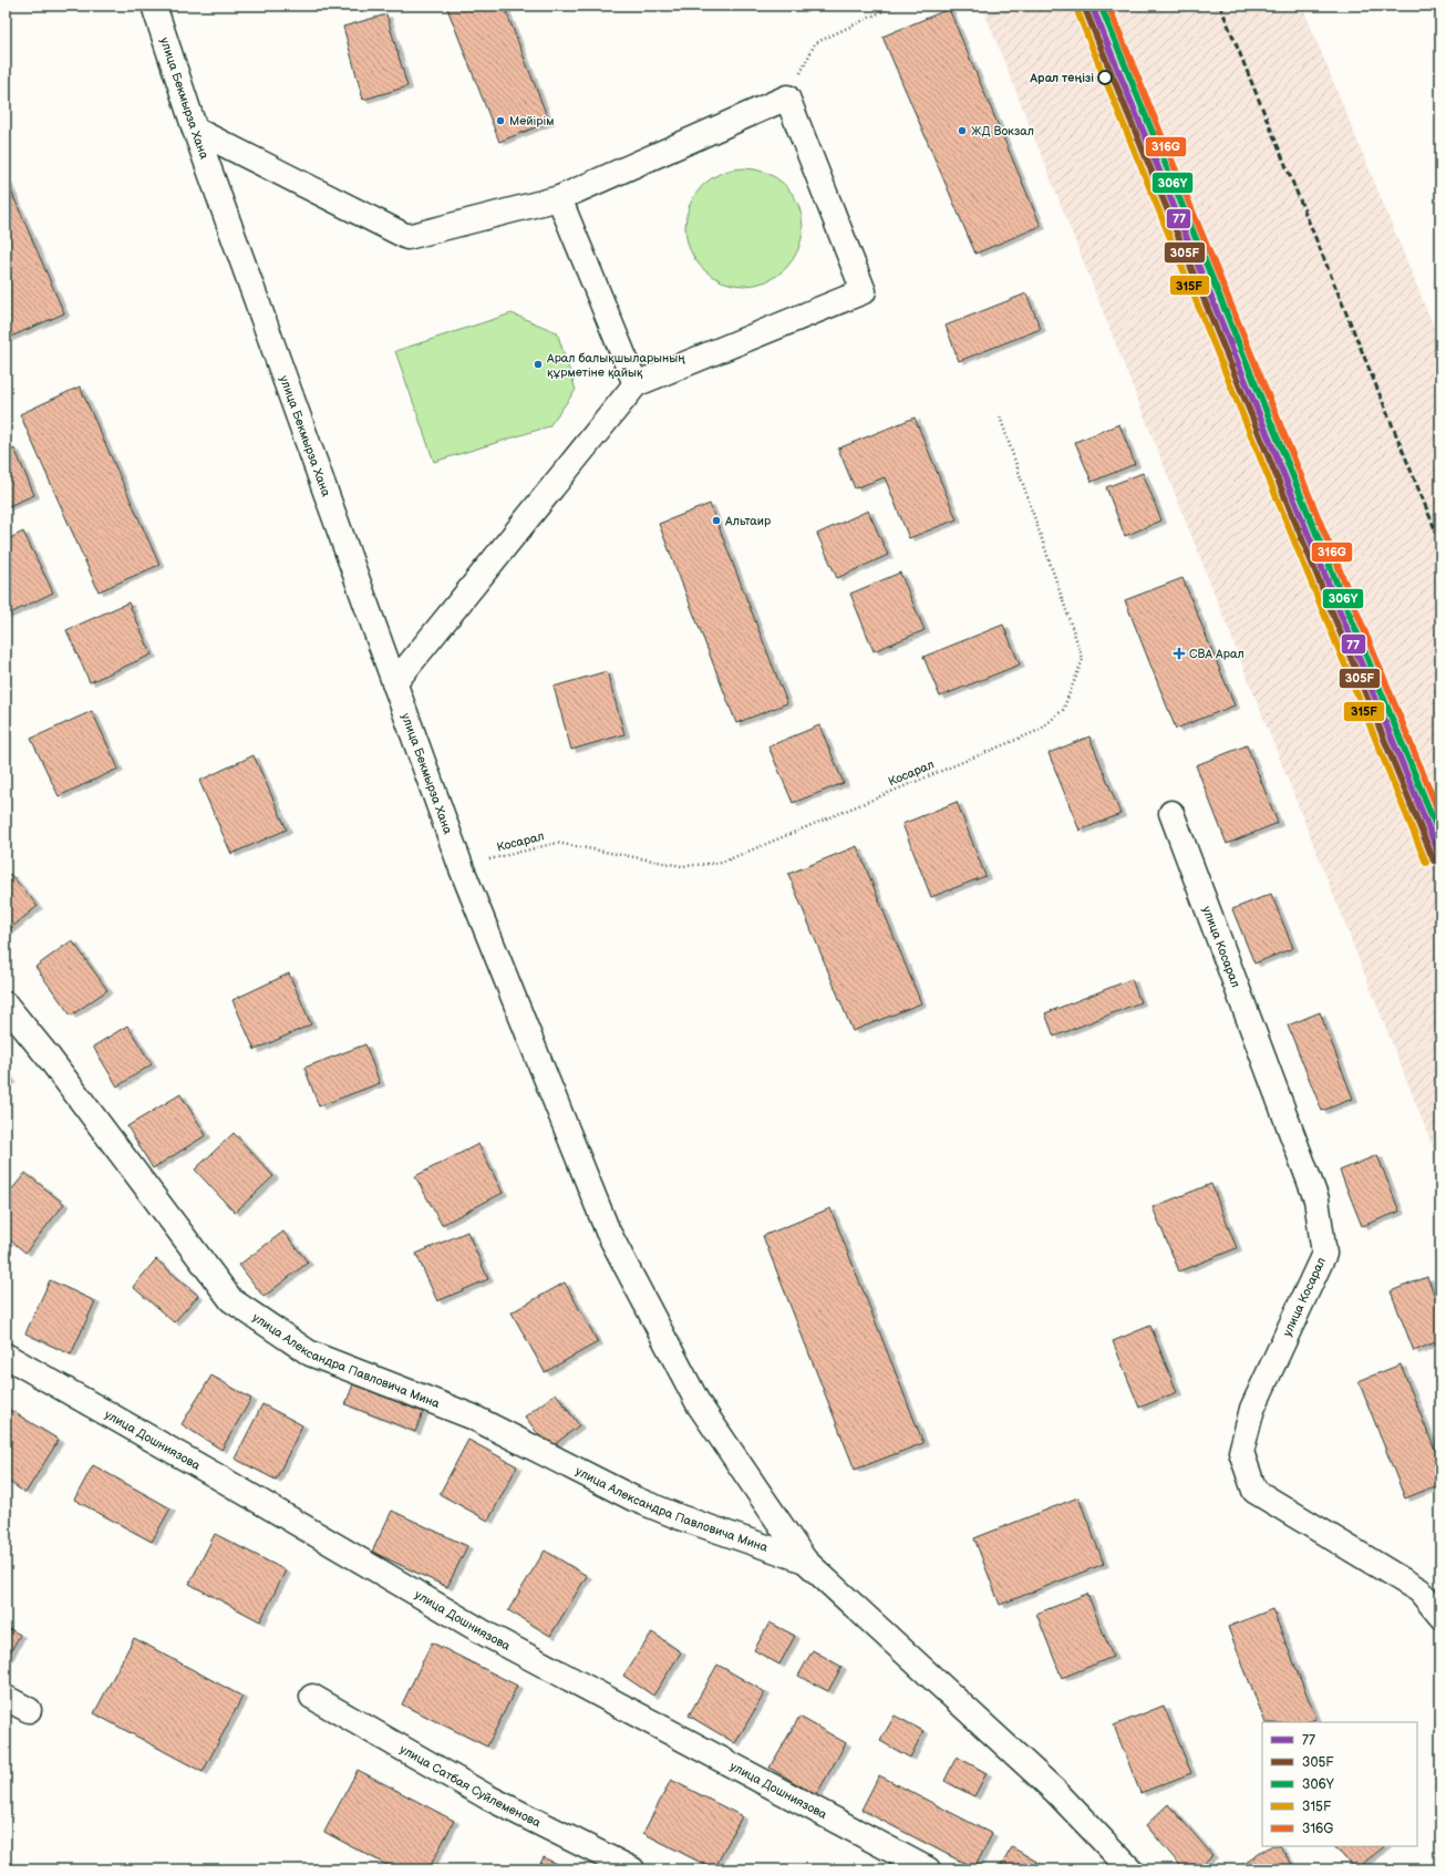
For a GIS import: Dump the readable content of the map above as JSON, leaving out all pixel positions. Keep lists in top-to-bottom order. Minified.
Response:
{"streets":{"street":["улица Бекмырза Хана","улица Косарал","улица Александра Павловича Мина","улица Дошниязова","улица Сатбая Суйлеменова"],"path":["Косарал"]},"crossings":[["улица Бекмырза Хана","Косарал"],["улица Бекмырза Хана","улица Александра Павловича Мина"]],"places":{"other":["Арал теңізі","Мейірім","ЖД Вокзал","Арал балықшыларының құрметіне қайық","Альтаир"],"health":["СВА Арал"]},"lines":["transit line 77","transit line 306Y","transit line 316G","transit line 305F","transit line 315F"],"legend":["77","305F","306Y","315F","316G"]}
